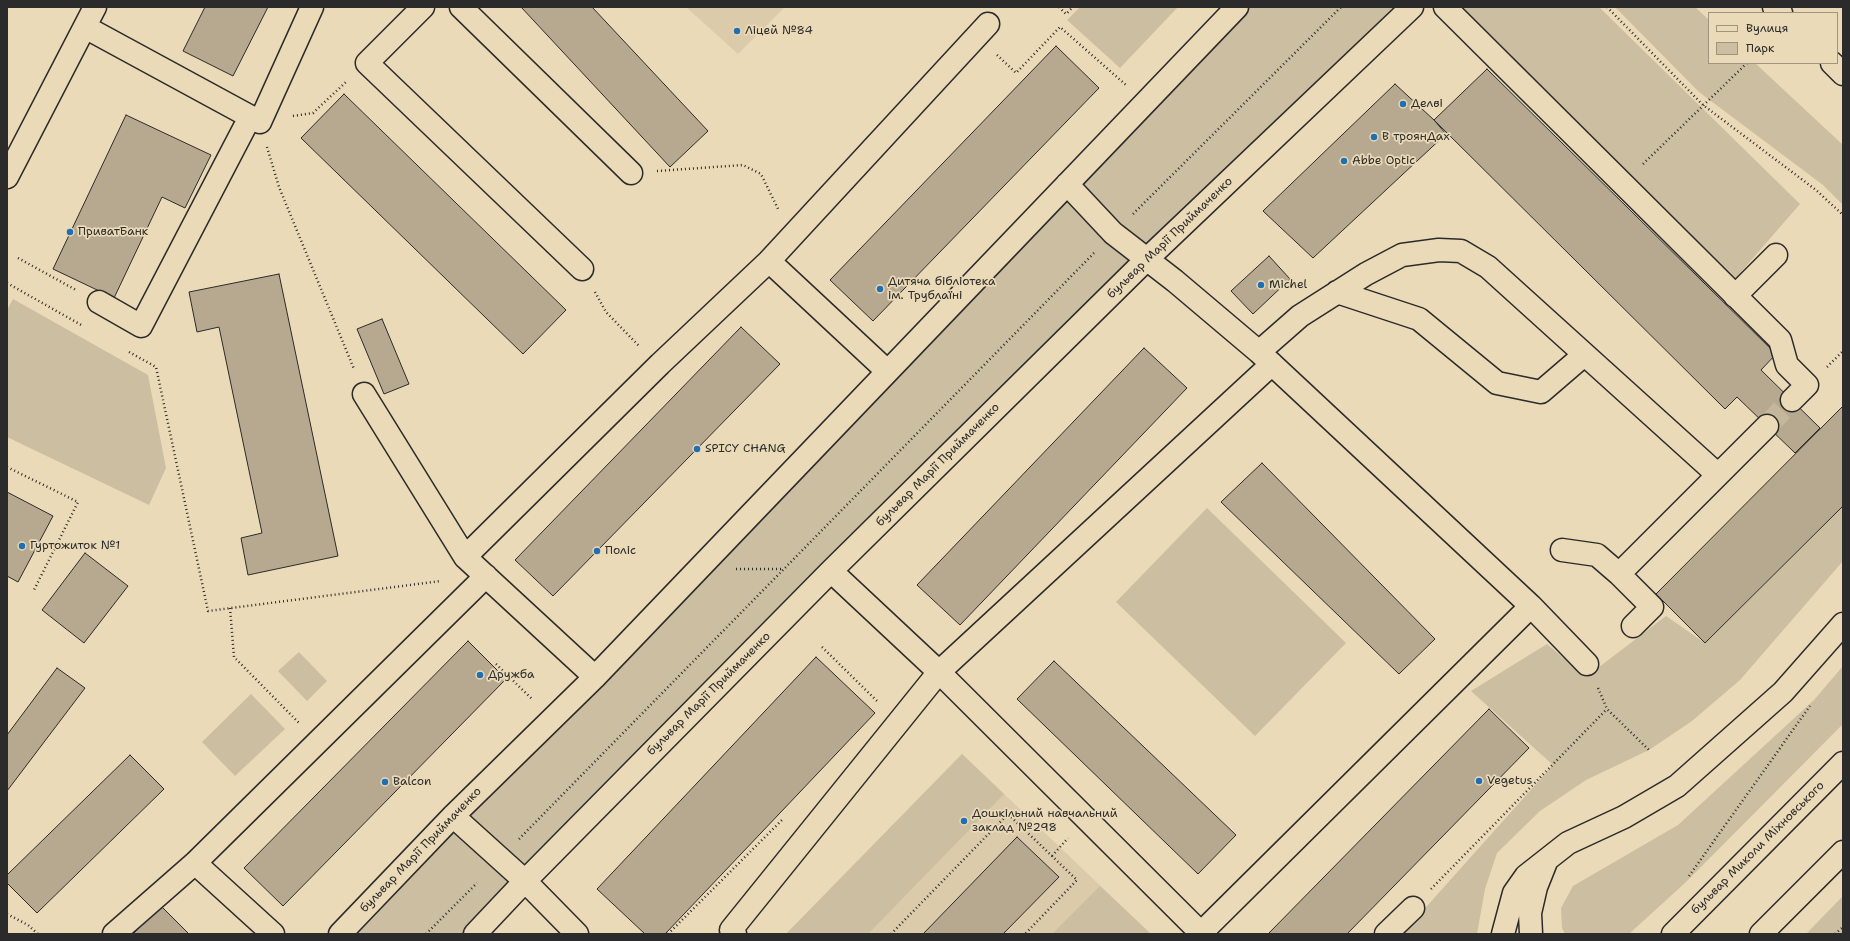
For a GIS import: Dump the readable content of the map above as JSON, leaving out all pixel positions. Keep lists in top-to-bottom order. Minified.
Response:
{"streets":{"main road":["бульвар Марії Приймаченко","бульвар Миколи Міхновського"]},"places":["Ліцей №84","Делві","В троянДах","Abbe Optic","ПриватБанк","Michel","Дитяча бібліотека ім. Трублаїні","SPICY CHANG","Гуртожиток №1","Поліс","Дружба","Vegetus","Balcon","Дошкільний навчальний заклад №298"],"legend":["Вулиця","Парк"]}
